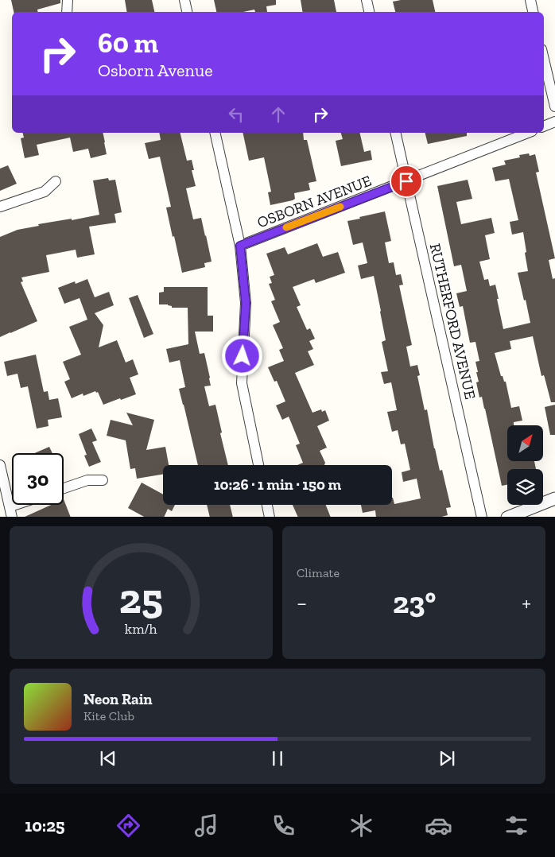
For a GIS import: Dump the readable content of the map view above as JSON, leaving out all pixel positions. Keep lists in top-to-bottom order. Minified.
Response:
{"streets":{"street":["OSBORN AVENUE","RUTHERFORD AVENUE"]},"crossings":[["OSBORN AVENUE","RUTHERFORD AVENUE"]],"north":"top right","page":{"turn":["60 m","Osborn Avenue"],"limit":"30","trip":"10:26 · 1 min · 150 m","tile":"Climate","heat":["−","23°","+"],"song":["Neon Rain","Kite Club"],"tabs":"10:25","gauge":["25","km/h"]}}
